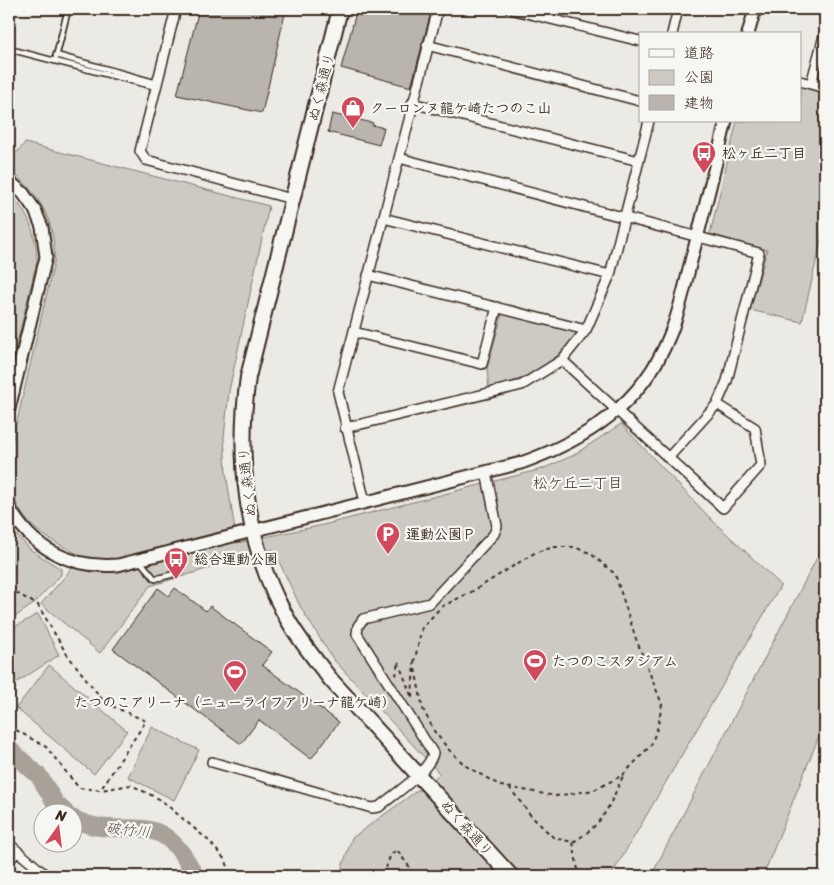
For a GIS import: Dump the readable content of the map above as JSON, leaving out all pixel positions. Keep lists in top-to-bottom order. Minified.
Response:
{"streets":{"main road":["ぬく森通り"]},"districts":["松ケ丘二丁目"],"water":["破竹川"],"places":{"shop":["クーロンヌ龍ケ崎たつのこ山"],"bus stop":["松ヶ丘二丁目","総合運動公園"],"parking":["運動公園Ｐ"],"sports":["たつのこスタジアム","たつのこアリーナ（ニューライフアリーナ龍ケ崎）"]},"legend":["道路","公園","建物"],"north":"top"}
